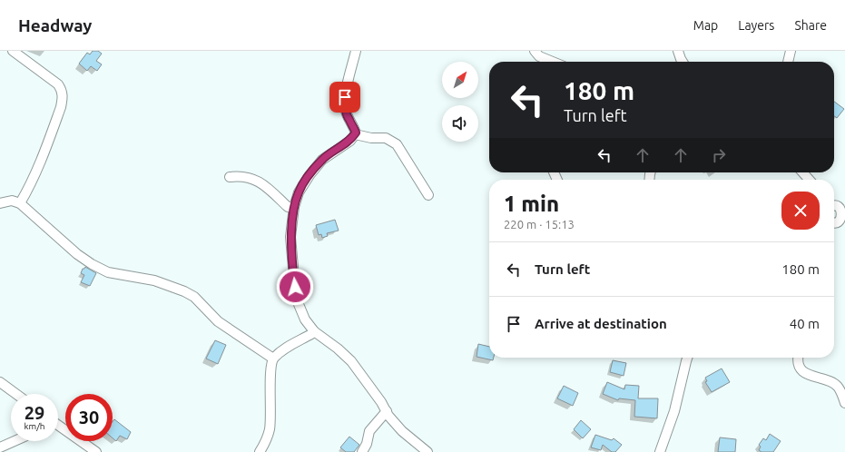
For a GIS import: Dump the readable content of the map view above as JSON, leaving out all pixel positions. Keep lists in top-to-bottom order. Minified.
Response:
{"north":"top right","page":{"header":"Headway","nav":["Map","Layers","Share"],"turn":["180 m","Turn left"],"heading":["1 min","220 m · 15:13"],"list":[{"name":"Turn left","value":"180 m"},{"name":"Arrive at destination","value":"40 m"}],"speed":"29 km/h","limit":"30"}}
